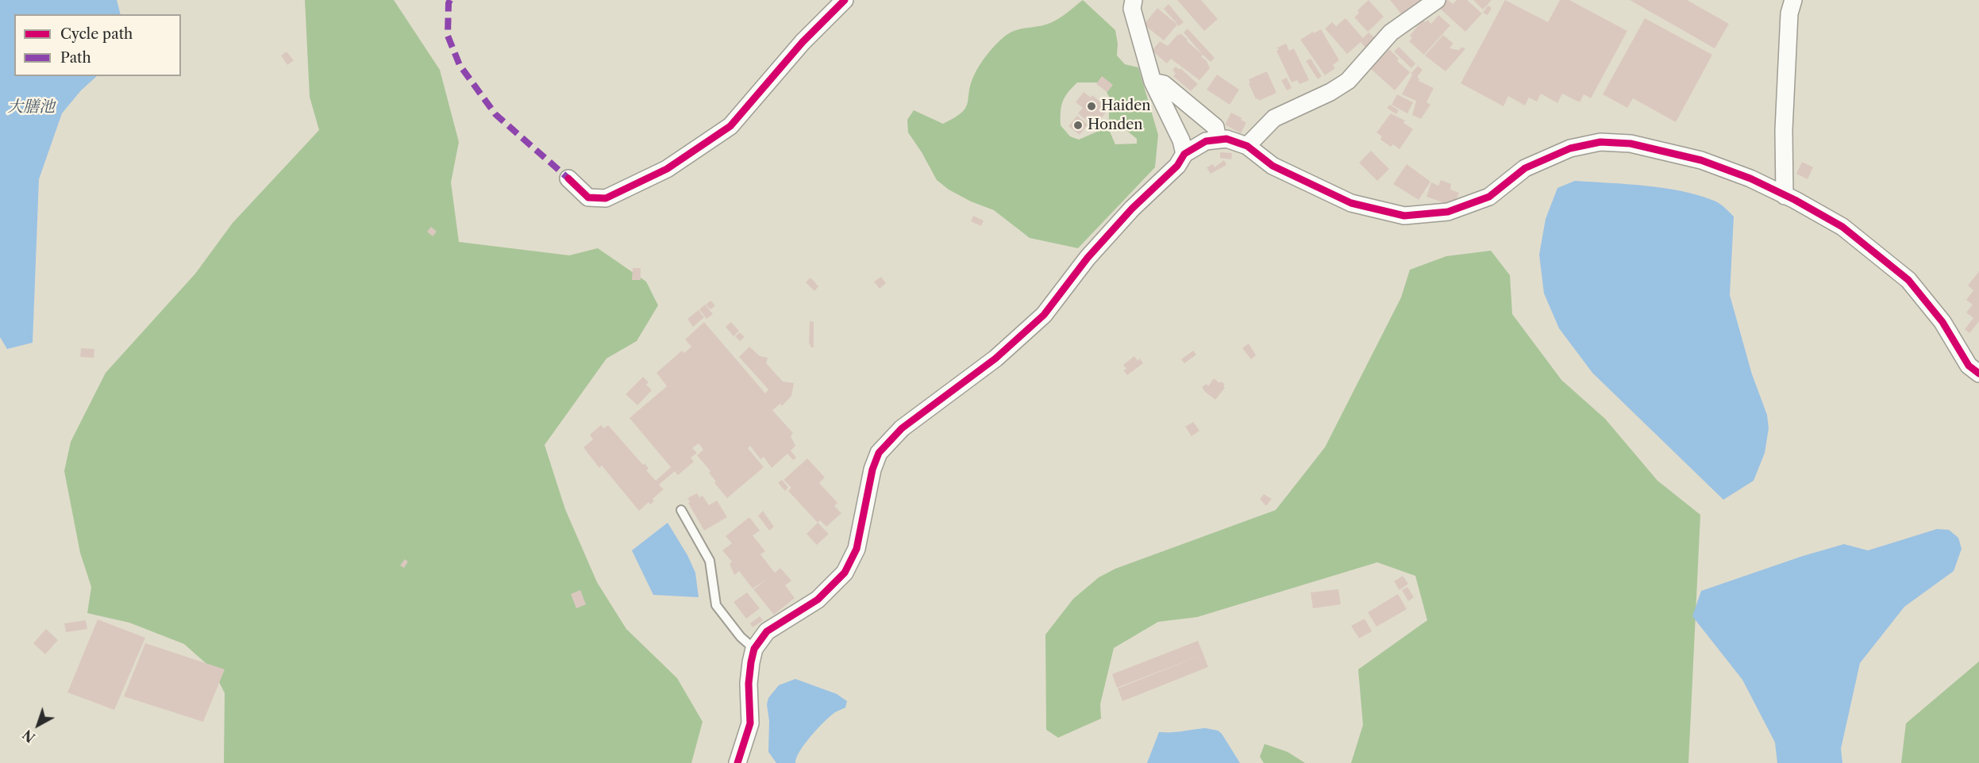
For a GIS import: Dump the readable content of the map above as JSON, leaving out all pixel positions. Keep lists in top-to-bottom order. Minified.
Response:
{"water":["大膳池"],"places":["Haiden","Honden"],"legend":["Cycle path","Path"],"north":"bottom left"}
